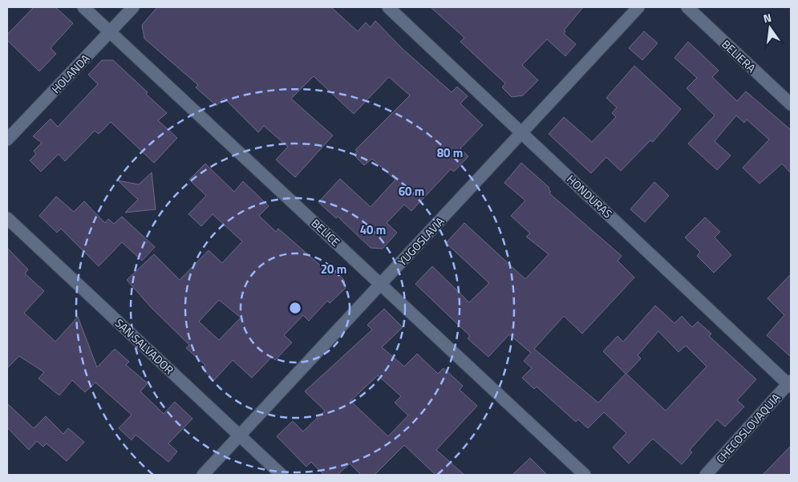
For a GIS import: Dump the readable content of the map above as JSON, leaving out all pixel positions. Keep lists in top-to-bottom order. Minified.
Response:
{"streets":{"street":["BELIERA","HOLANDA","HONDURAS","BELICE","YUGOSLAVIA","SAN SALVADOR","CHECOSLOVAQUIA"]},"crossings":[["HOLANDA","BELICE"],["HONDURAS","YUGOSLAVIA"],["HONDURAS","CHECOSLOVAQUIA"],["BELICE","YUGOSLAVIA"],["YUGOSLAVIA","SAN SALVADOR"]],"north":"top","rings":["80 m","60 m","40 m","20 m"]}
